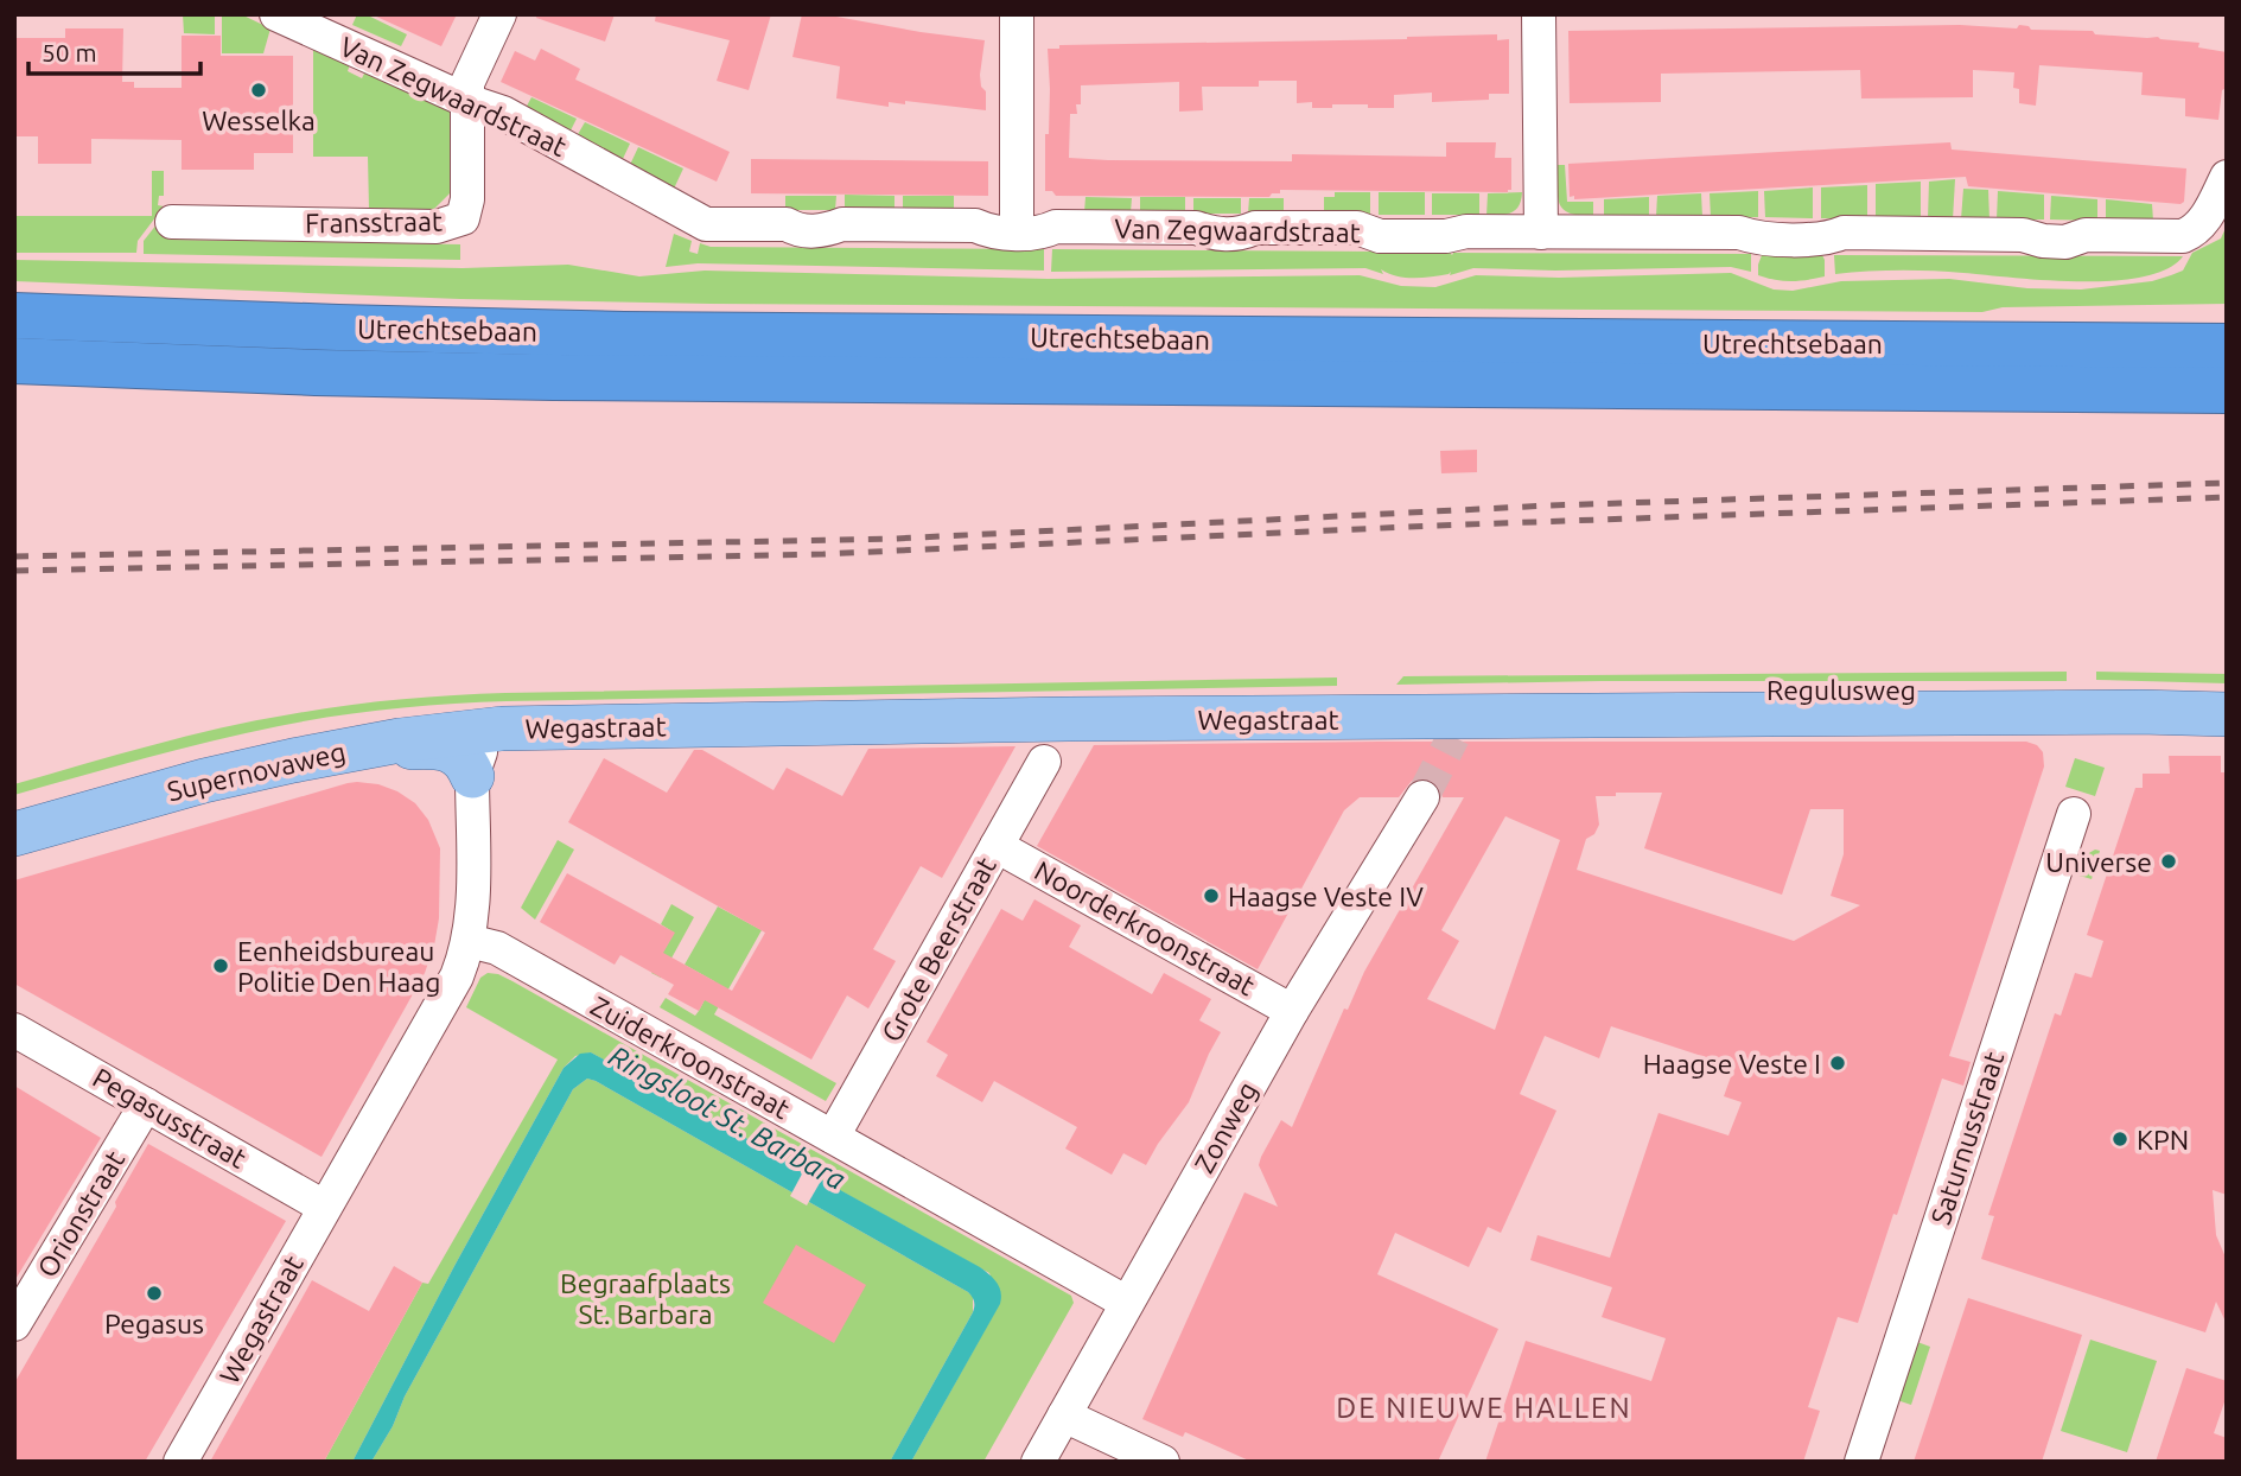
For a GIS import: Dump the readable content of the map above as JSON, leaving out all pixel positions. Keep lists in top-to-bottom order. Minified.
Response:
{"streets":{"highway":["Utrechtsebaan"],"main road":["Regulusweg","Wegastraat","Supernovaweg"],"street":["Van Zegwaardstraat","Fransstraat","Noorderkroonstraat","Grote Beerstraat","Zuiderkroonstraat","Pegasusstraat","Zonweg","Saturnusstraat","Orionstraat"]},"crossings":[["Van Zegwaardstraat","Fransstraat"],["Regulusweg","Wegastraat"],["Wegastraat","Supernovaweg"],["Wegastraat","Zuiderkroonstraat"],["Wegastraat","Pegasusstraat"],["Noorderkroonstraat","Grote Beerstraat"],["Noorderkroonstraat","Zonweg"],["Grote Beerstraat","Zuiderkroonstraat"],["Zuiderkroonstraat","Zonweg"],["Pegasusstraat","Orionstraat"]],"districts":["DE NIEUWE HALLEN"],"water":["Ringsloot St. Barbara"],"parks":["Begraafplaats St. Barbara"],"places":["Wesselka","Universe","Haagse Veste IV","Eenheidsbureau Politie Den Haag","Haagse Veste I","KPN","Pegasus"],"scale_bar":"50 m"}
